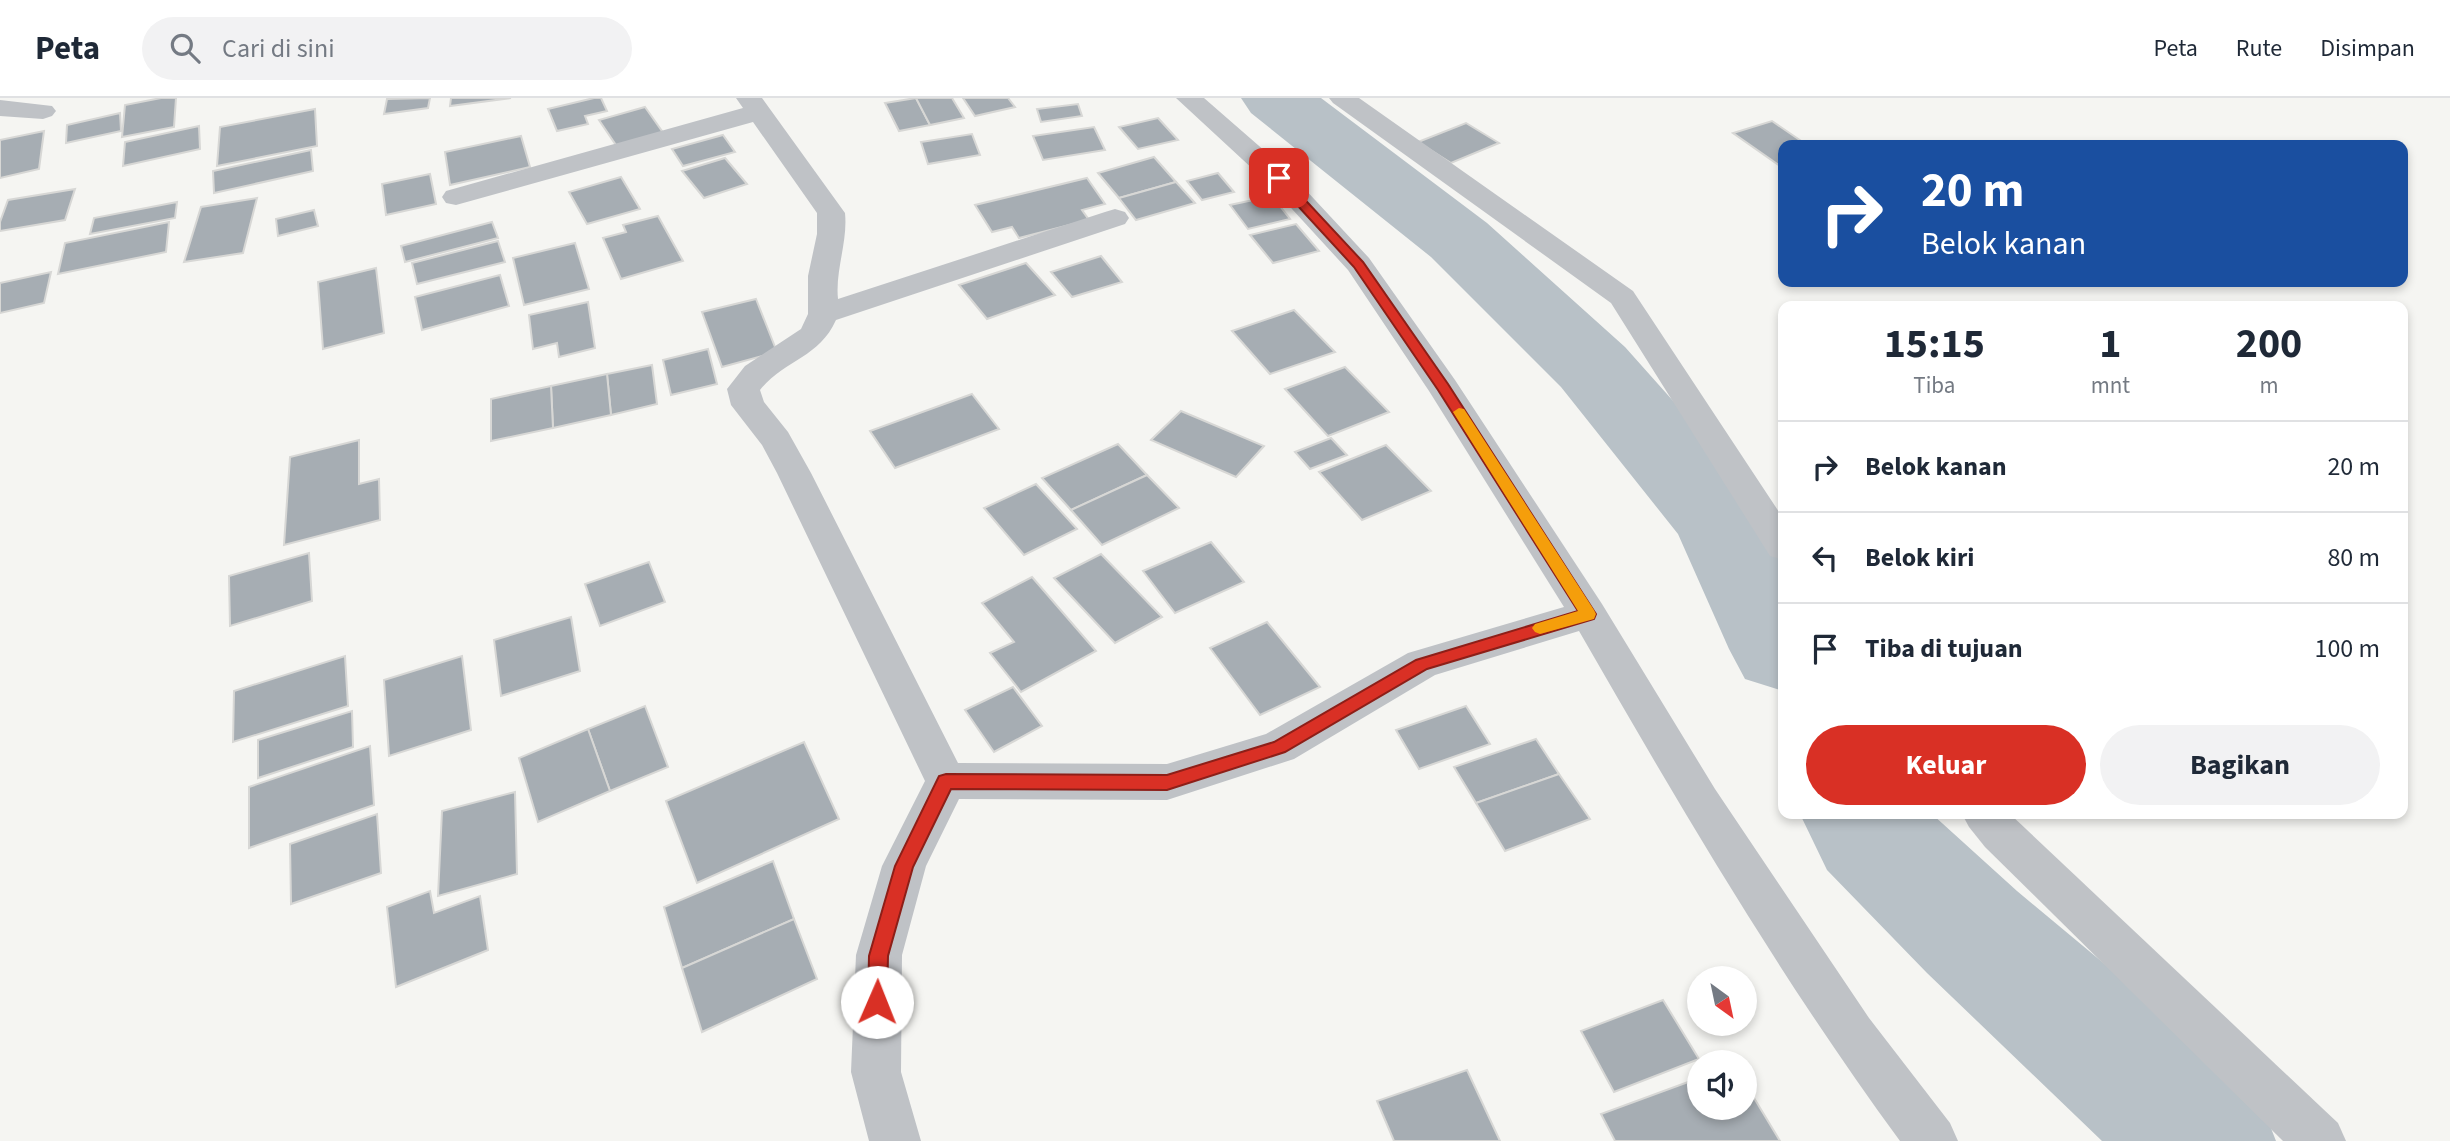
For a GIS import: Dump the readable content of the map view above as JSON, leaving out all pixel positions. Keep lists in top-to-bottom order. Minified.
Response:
{"north":"bottom right","page":{"header":"Peta","search":"Cari di sini","nav":["Peta","Rute","Disimpan"],"turn":["20 m","Belok kanan"],"eta":["15:15","Tiba","1","mnt","200","m"],"list":[{"name":"Belok kanan","value":"20 m"},{"name":"Belok kiri","value":"80 m"},{"name":"Tiba di tujuan","value":"100 m"}],"buttons":["Keluar","Bagikan"]}}
